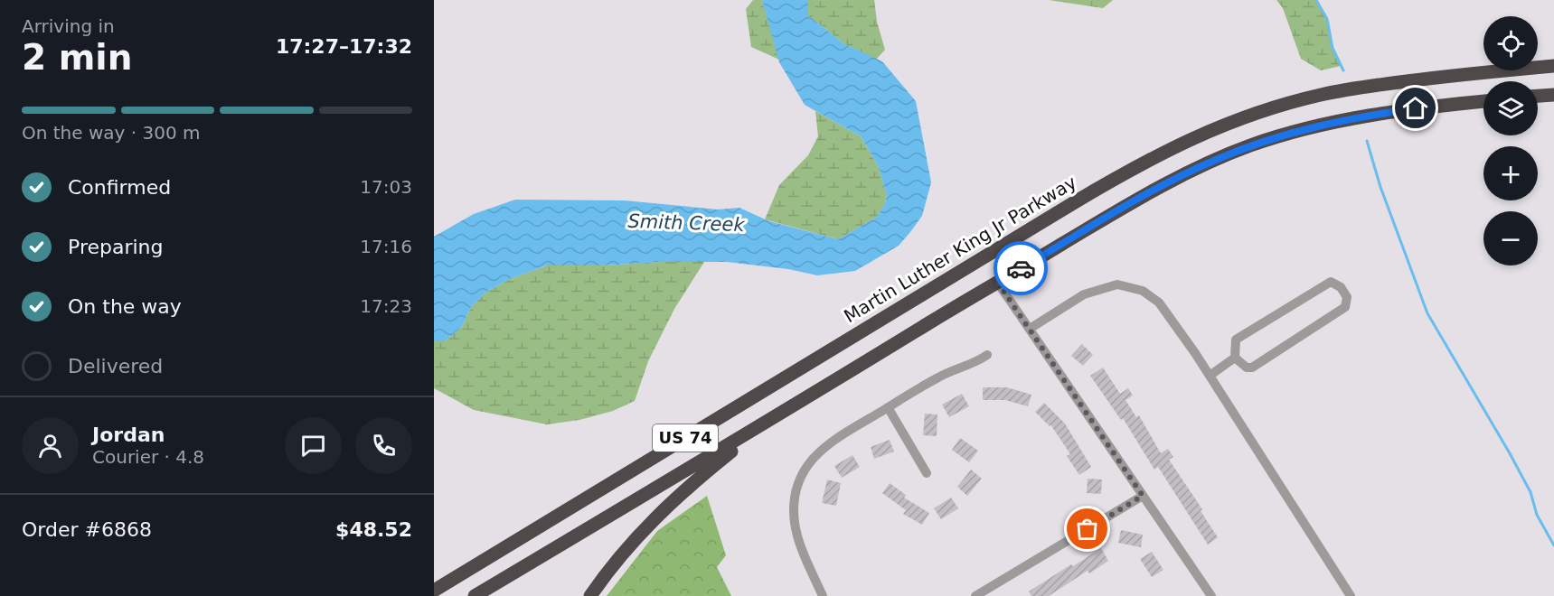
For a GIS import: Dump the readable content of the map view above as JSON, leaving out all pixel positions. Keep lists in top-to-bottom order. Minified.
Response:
{"streets":{"highway":["Martin Luther King Jr Parkway","US 74"]},"water":["Smith Creek"],"page":{"heading":["2 min","Arriving in","17:27–17:32"],"panel":["Jordan","Courier · 4.8","Order #6868","$48.52"],"map_buttons":["+","−"],"bar":"On the way · 300 m","list":[["Confirmed","17:03"],["Preparing","17:16"],["On the way","17:23"],"Delivered"]}}
